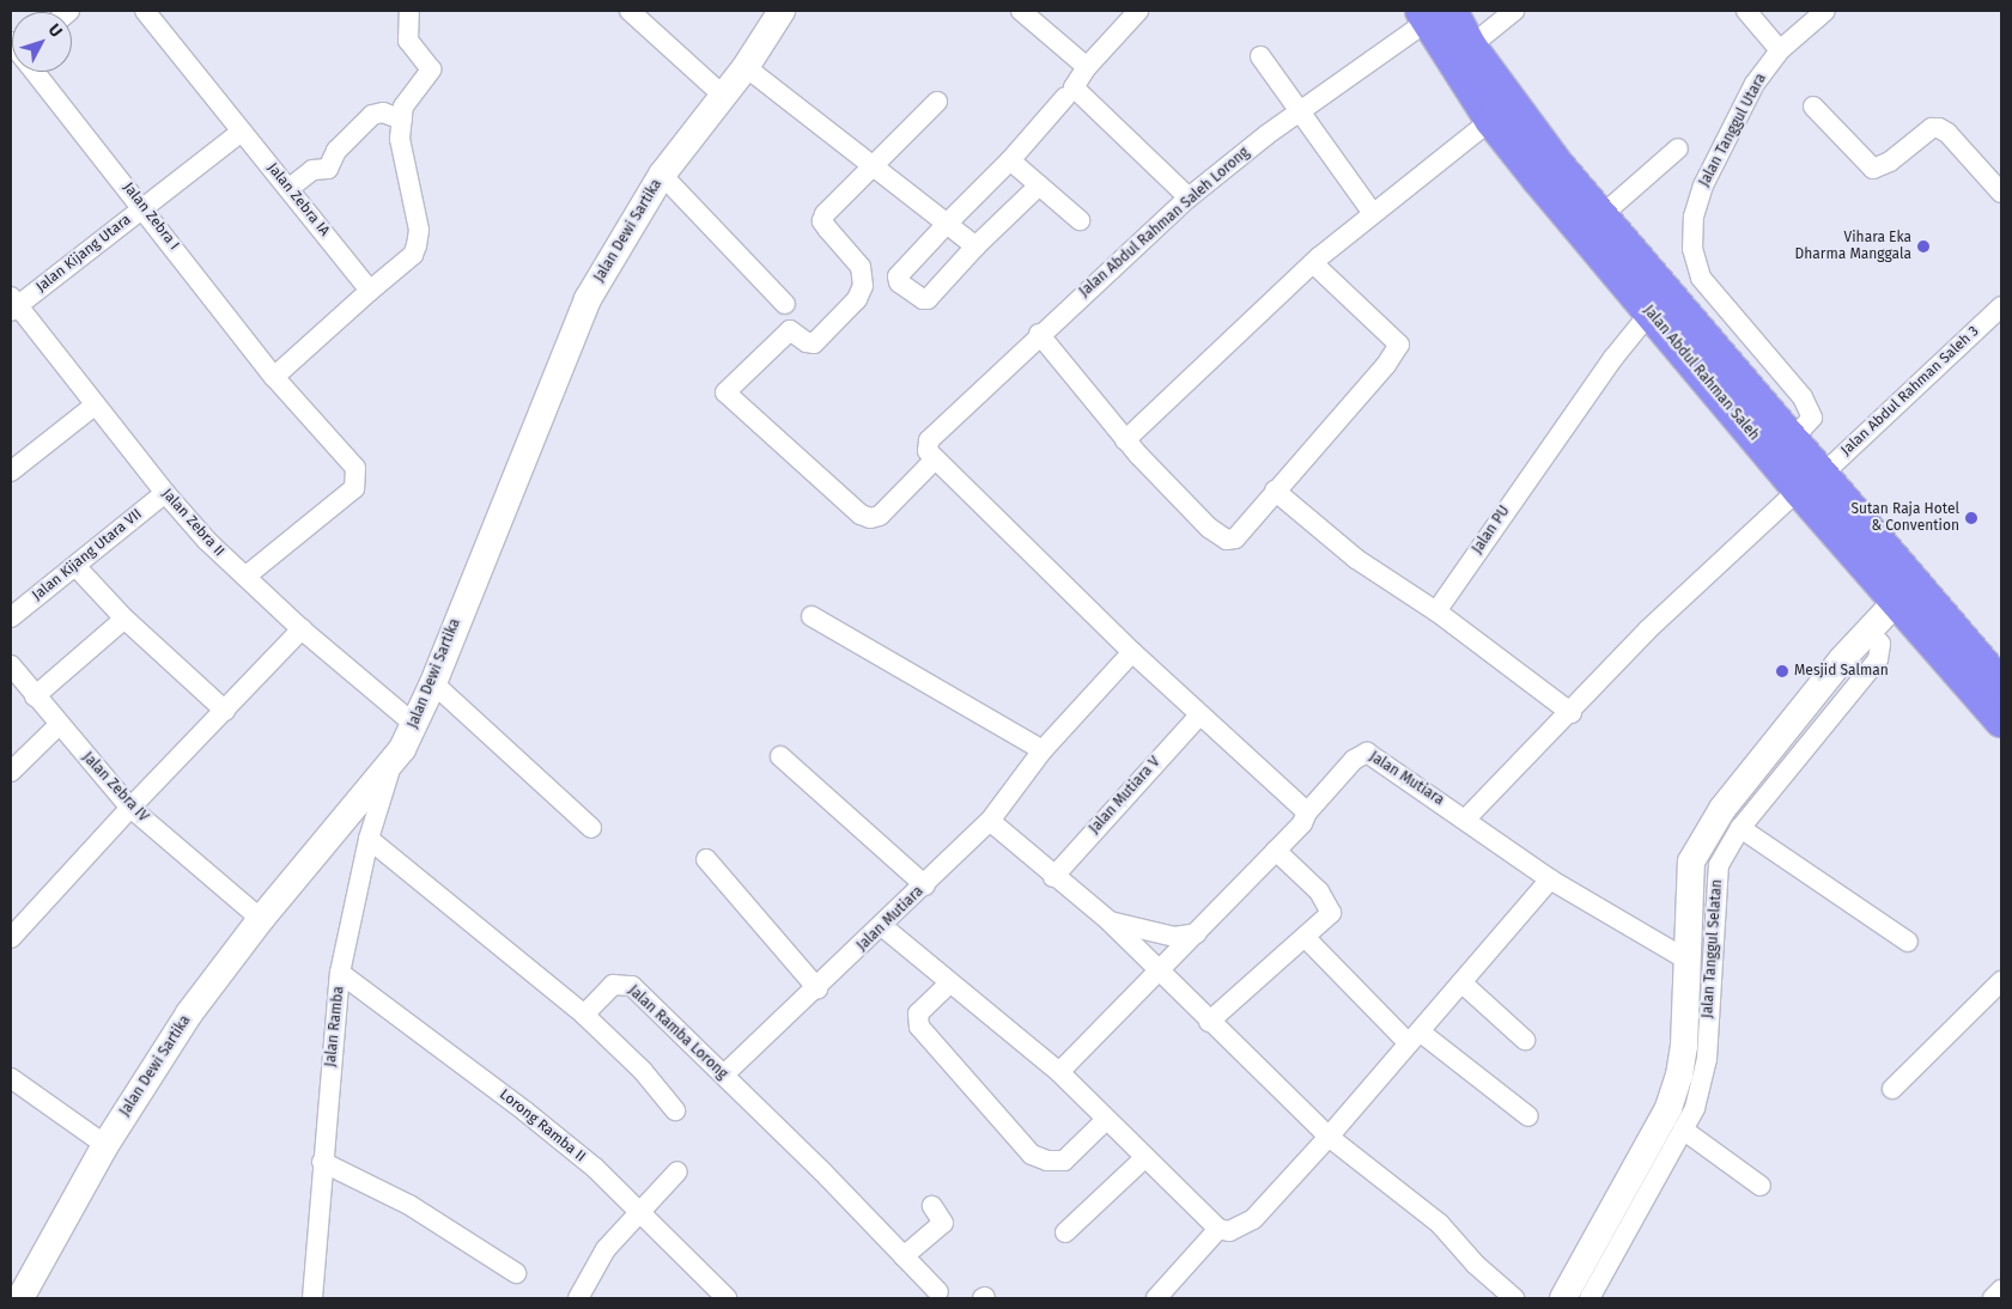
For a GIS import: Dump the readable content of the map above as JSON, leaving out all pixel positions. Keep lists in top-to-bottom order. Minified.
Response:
{"streets":{"highway":["Jalan Abdul Rahman Saleh"],"main road":["Jalan Dewi Sartika","Jalan Tanggul Selatan"],"street":["Jalan Tanggul Utara","Jalan Zebra IA","Jalan Zebra I","Jalan Abdul Rahman Saleh Lorong","Jalan Kijang Utara","Jalan Abdul Rahman Saleh 3","Jalan Zebra II","Jalan PU","Jalan Kijang Utara VII","Jalan Mutiara","Jalan Zebra IV","Jalan Mutiara V","Jalan Ramba","Jalan Ramba Lorong","Lorong Ramba II"]},"crossings":[["Jalan Tanggul Utara","Jalan Abdul Rahman Saleh"],["Jalan Zebra IA","Jalan Kijang Utara"],["Jalan Zebra I","Jalan Kijang Utara"],["Jalan Zebra I","Jalan Zebra II"],["Jalan Abdul Rahman Saleh Lorong","Jalan Abdul Rahman Saleh"],["Jalan Dewi Sartika","Jalan Zebra II"],["Jalan Dewi Sartika","Jalan Zebra IV"],["Jalan Dewi Sartika","Jalan Ramba"],["Jalan Kijang Utara","Jalan Zebra II"],["Jalan Abdul Rahman Saleh","Jalan Abdul Rahman Saleh 3"],["Jalan Abdul Rahman Saleh","Jalan PU"],["Jalan Abdul Rahman Saleh","Jalan Tanggul Selatan"],["Jalan Zebra II","Jalan Kijang Utara VII"],["Jalan Mutiara","Jalan Tanggul Selatan"],["Jalan Mutiara","Jalan Ramba Lorong"],["Jalan Ramba","Lorong Ramba II"]],"places":["Vihara Eka Dharma Manggala","Sutan Raja Hotel & Convention","Mesjid Salman"],"north":"top right"}
